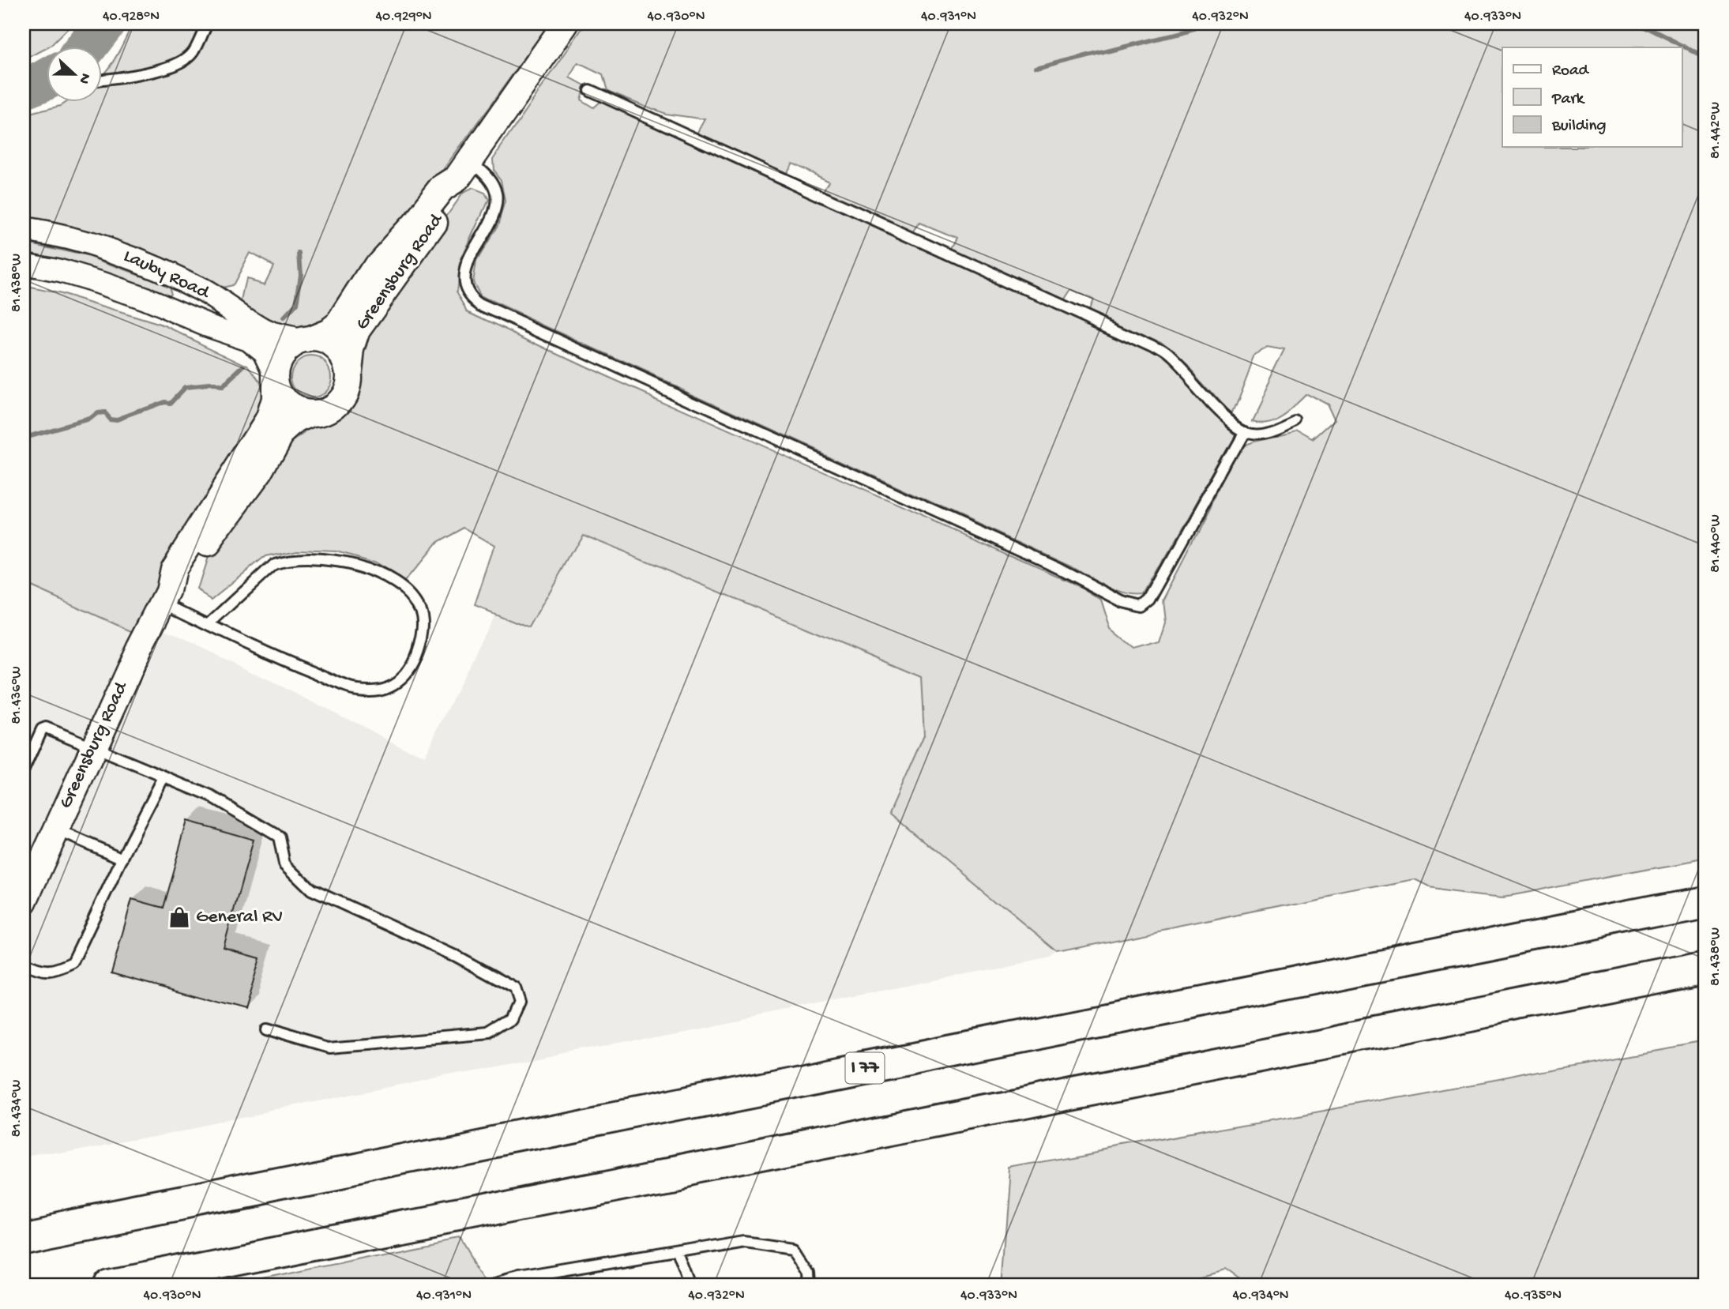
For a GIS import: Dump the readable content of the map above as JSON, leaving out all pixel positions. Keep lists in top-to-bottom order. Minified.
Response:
{"streets":{"highway":["I 77"],"main road":["Greensburg Road"],"street":["Lauby Road"]},"crossings":[["Greensburg Road","Lauby Road"]],"places":{"shop":["General RV"]},"legend":["Road","Park","Building"],"north":"right","coordinates":["40.928°N","40.929°N","40.930°N","40.931°N","40.932°N","40.933°N","81.442°W","81.438°W","81.440°W","81.436°W","81.434°W","40.934°N","40.935°N"]}
